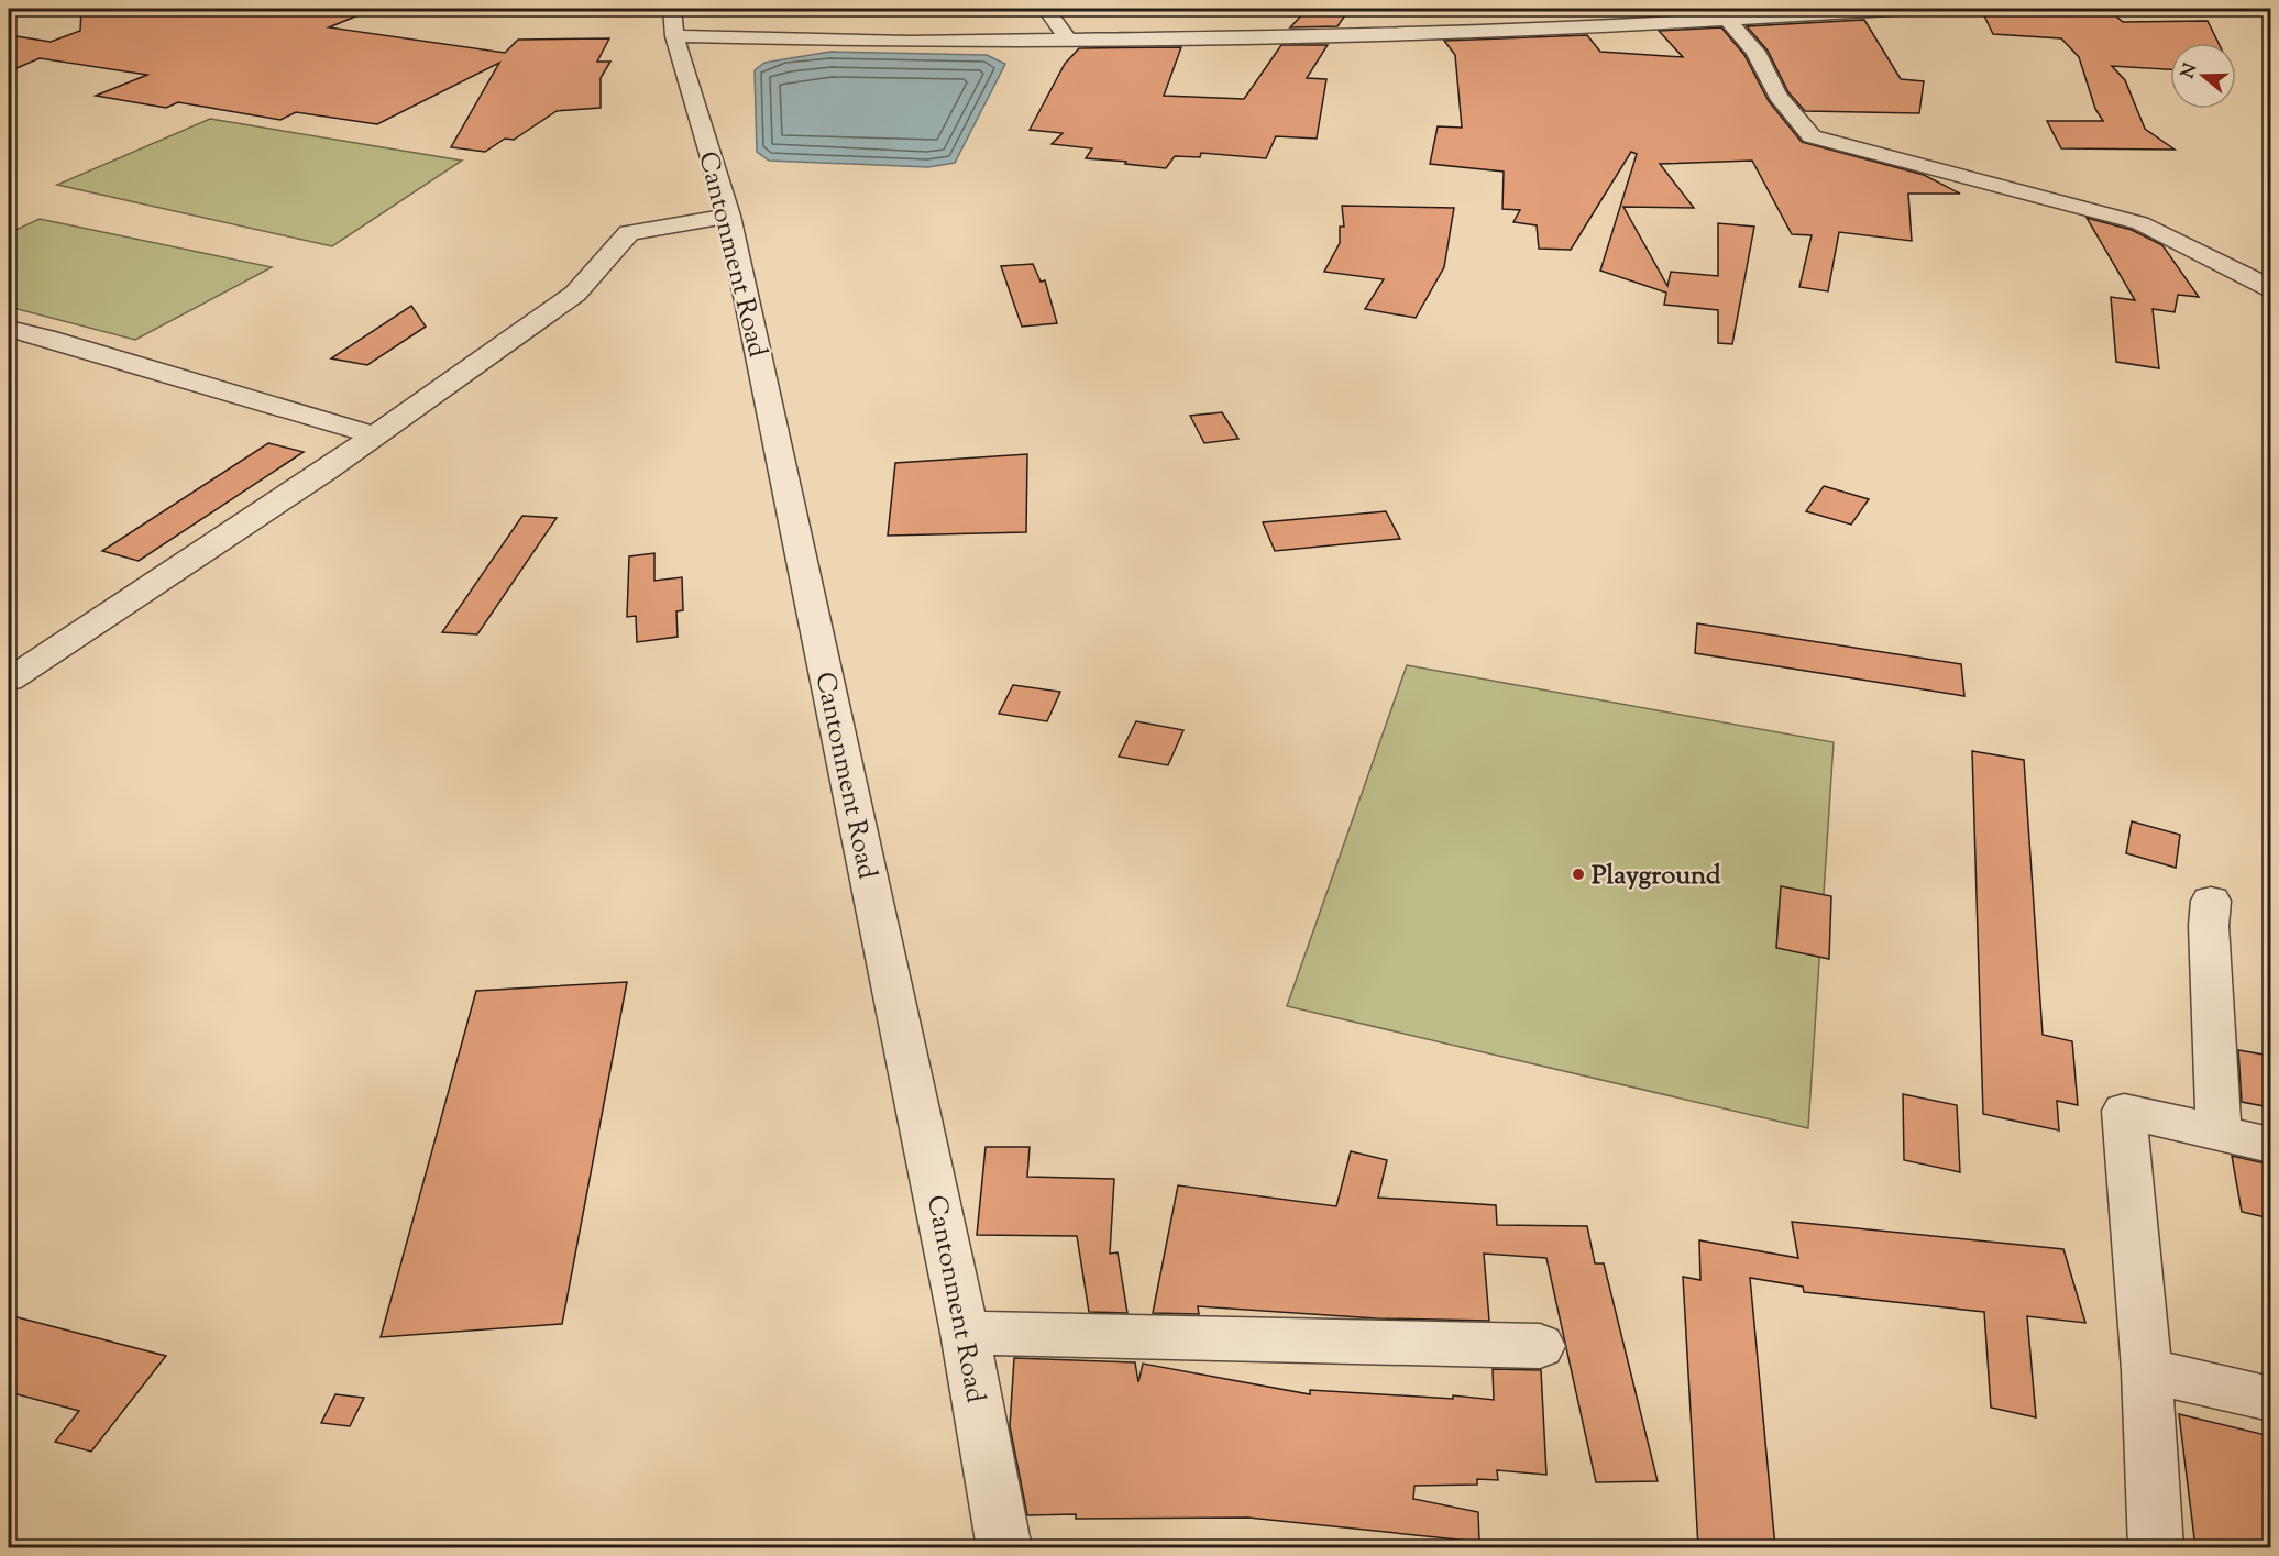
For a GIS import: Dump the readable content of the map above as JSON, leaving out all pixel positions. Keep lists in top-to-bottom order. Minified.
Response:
{"streets":{"street":["Cantonment Road"]},"places":["Playground"],"north":"left"}
